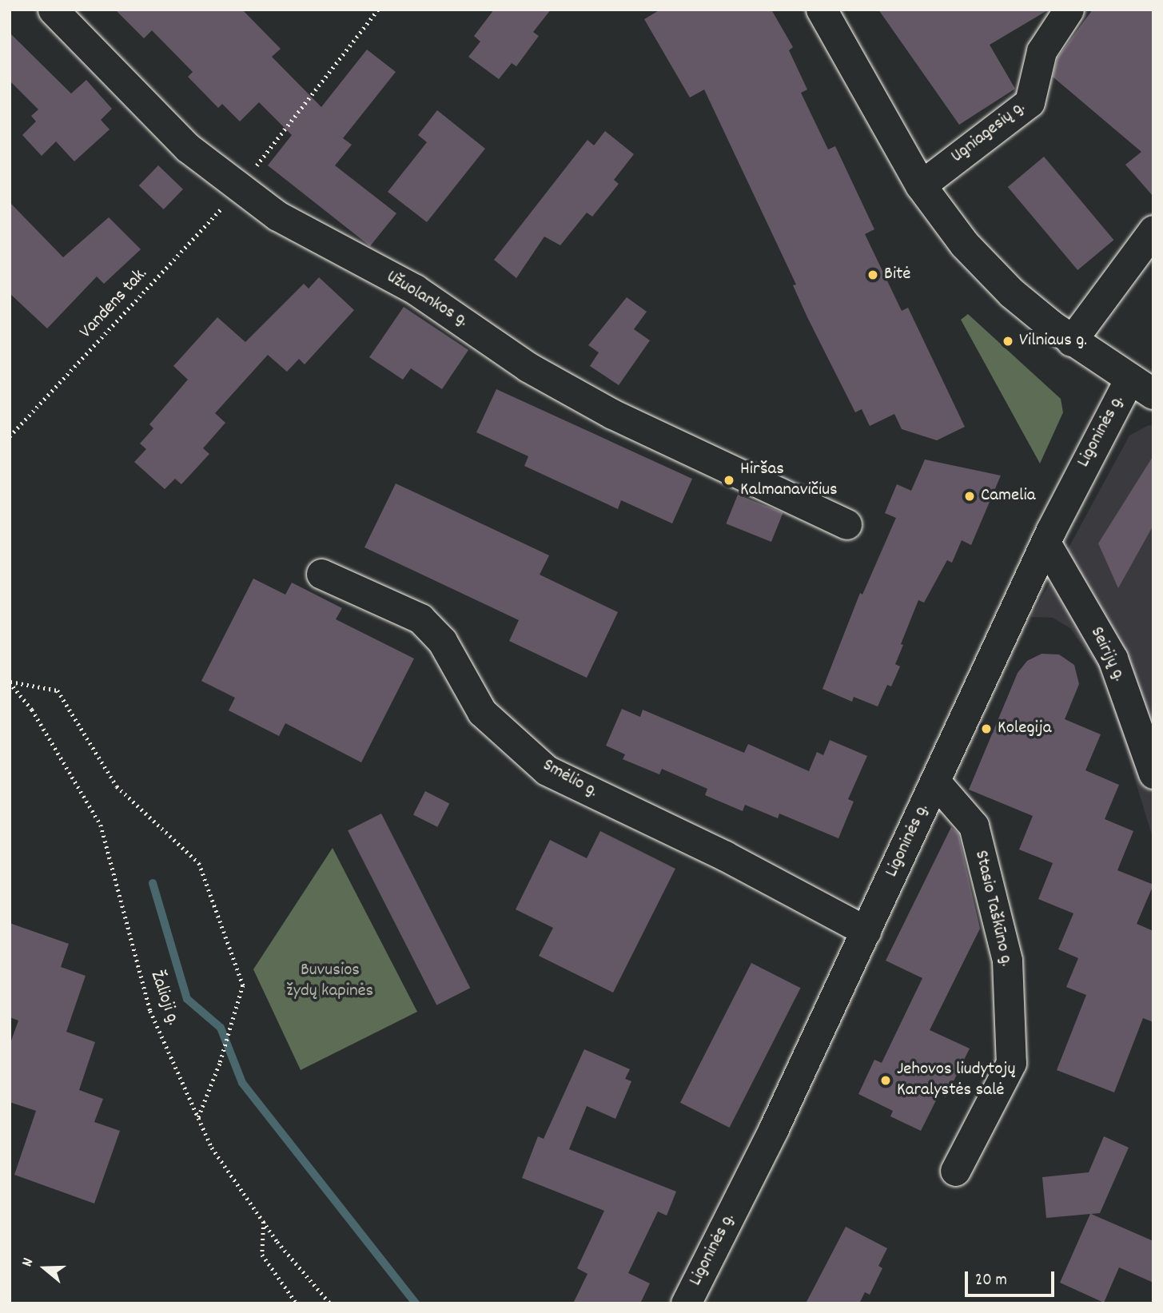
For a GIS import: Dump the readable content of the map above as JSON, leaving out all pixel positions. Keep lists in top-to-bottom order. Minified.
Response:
{"streets":{"street":["Ugniagesių g.","Užuolankos g.","Ligoninės g.","Seirijų g.","Smėlio g.","Stasio Taškūno g."],"path":["Vandens tak.","Žalioji g."]},"crossings":[["Užuolankos g.","Vandens tak."],["Ligoninės g.","Seirijų g."],["Ligoninės g.","Smėlio g."],["Ligoninės g.","Stasio Taškūno g."]],"parks":["Buvusios žydų kapinės"],"places":["Bitė","Vilniaus g.","Hiršas Kalmanavičius","Camelia","Kolegija","Jehovos liudytojų Karalystės salė"],"scale_bar":"20 m","north":"left"}
